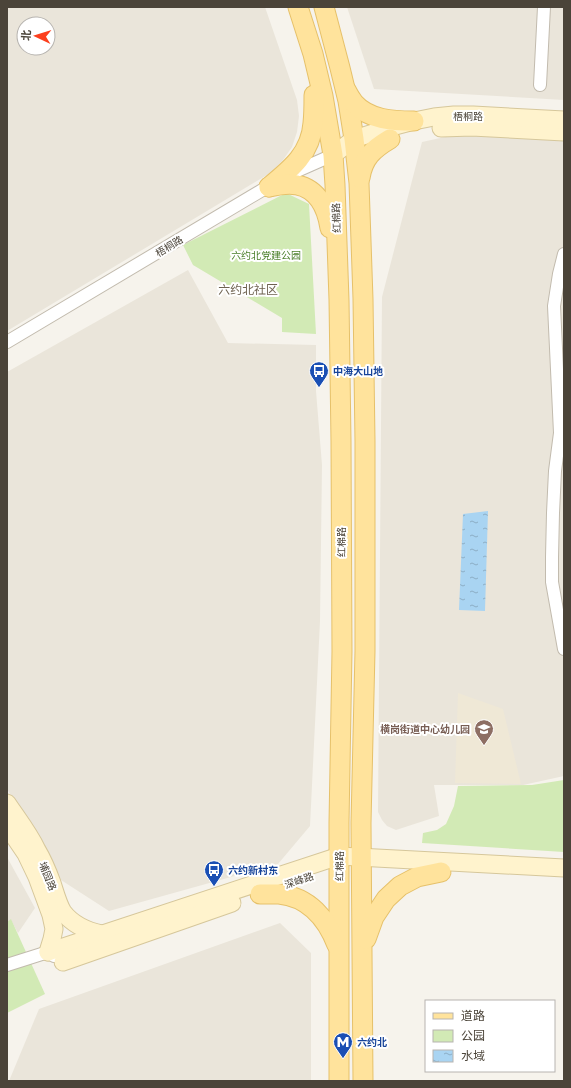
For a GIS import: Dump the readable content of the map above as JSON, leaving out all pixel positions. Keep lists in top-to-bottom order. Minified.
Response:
{"streets":{"main road":["红棉路"],"street":["梧桐路","埔园路","深峰路"]},"crossings":[["梧桐路","红棉路"],["红棉路","深峰路"],["埔园路","深峰路"]],"districts":["六约北社区"],"parks":["六约北党建公园"],"places":{"bus stop":["中海大山地","六约新村东"],"school or university":["横岗街道中心幼儿园"],"metro station":["六约北"]},"legend":["道路","公园","水域"],"north":"left"}
